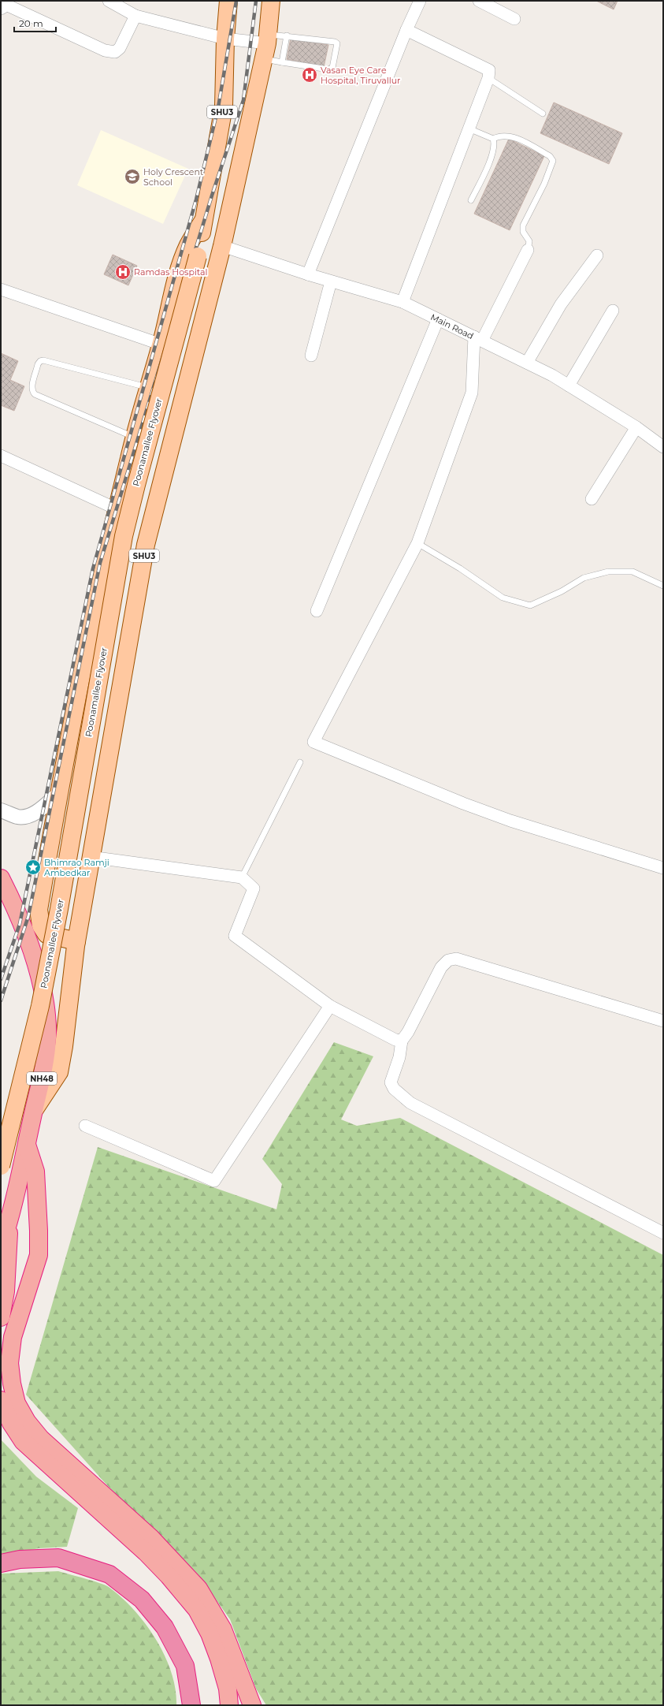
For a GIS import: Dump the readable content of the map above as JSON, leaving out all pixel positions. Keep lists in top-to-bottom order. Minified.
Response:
{"streets":{"highway":["NH48"],"main road":["SHU3","Poonamallee Flyover"],"street":["Main Road"]},"crossings":[["SHU3","Main Road"],["SHU3","Poonamallee Flyover"],["SHU3","NH48"]],"places":{"hospital":["Vasan Eye Care Hospital, Tiruvallur","Ramdas Hospital"],"school or university":["Holy Crescent School"],"place":["Bhimrao Ramji Ambedkar"]},"scale_bar":"20 m"}
